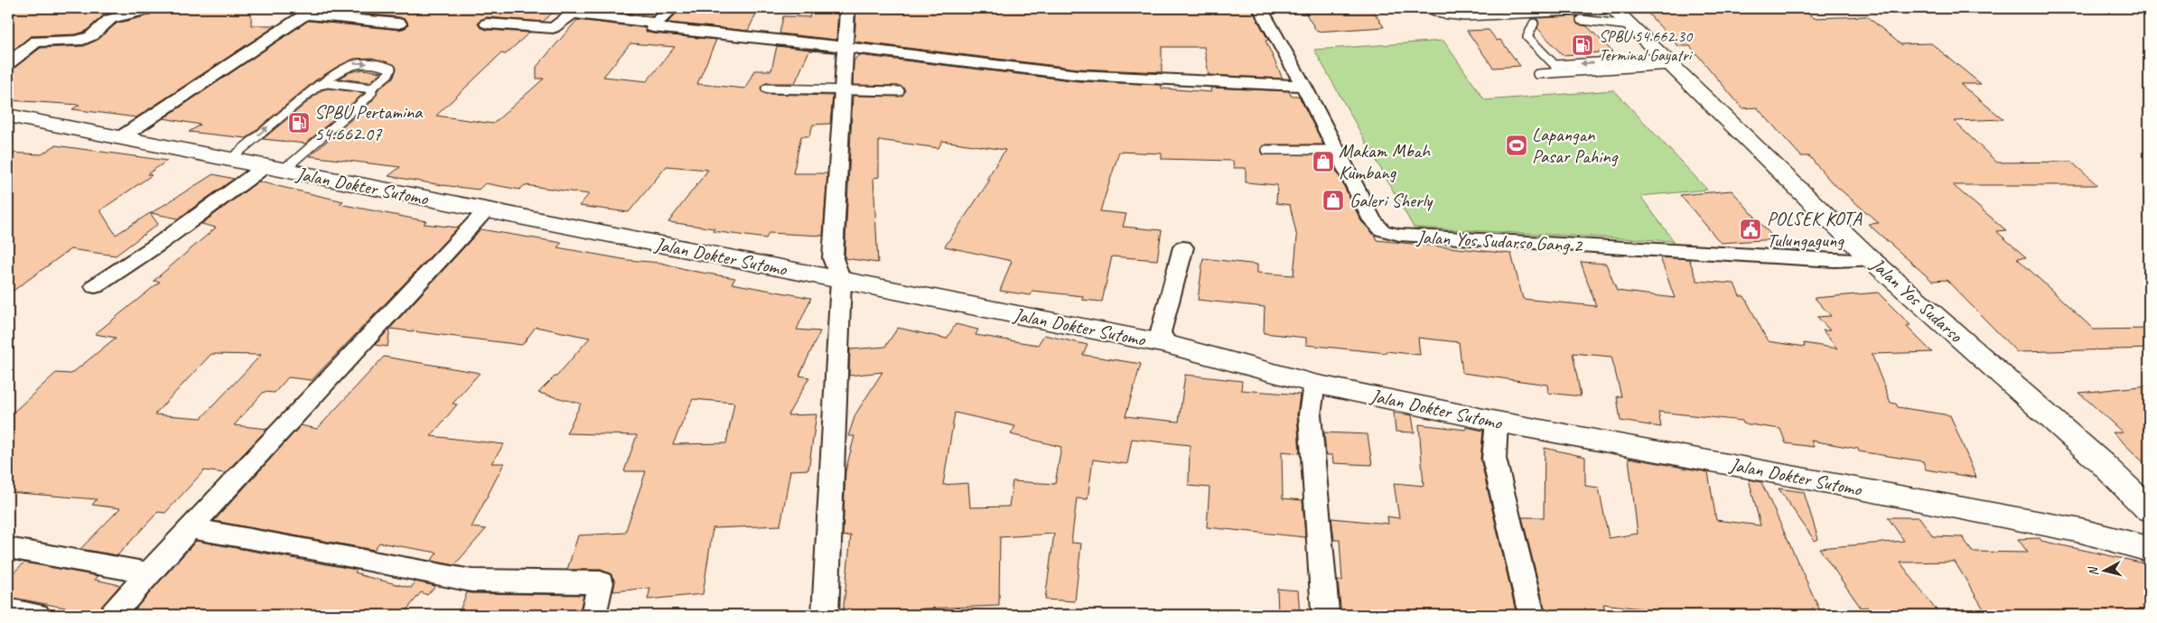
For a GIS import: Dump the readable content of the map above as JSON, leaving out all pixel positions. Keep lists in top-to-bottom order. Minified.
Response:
{"streets":{"main road":["Jalan Dokter Sutomo","Jalan Yos Sudarso"],"street":["Jalan Yos Sudarso Gang 2"]},"crossings":[["Jalan Yos Sudarso Gang 2","Jalan Yos Sudarso"]],"places":{"fuel station":["SPBU 54.662.30 Terminal Gayatri","SPBU Pertamina 54.662.07"],"sports":["Lapangan Pasar Pahing"],"shop":["Makam Mbah Kumbang","Galeri Sherly"],"public building":["POLSEK KOTA Tulungagung"]},"north":"left"}
